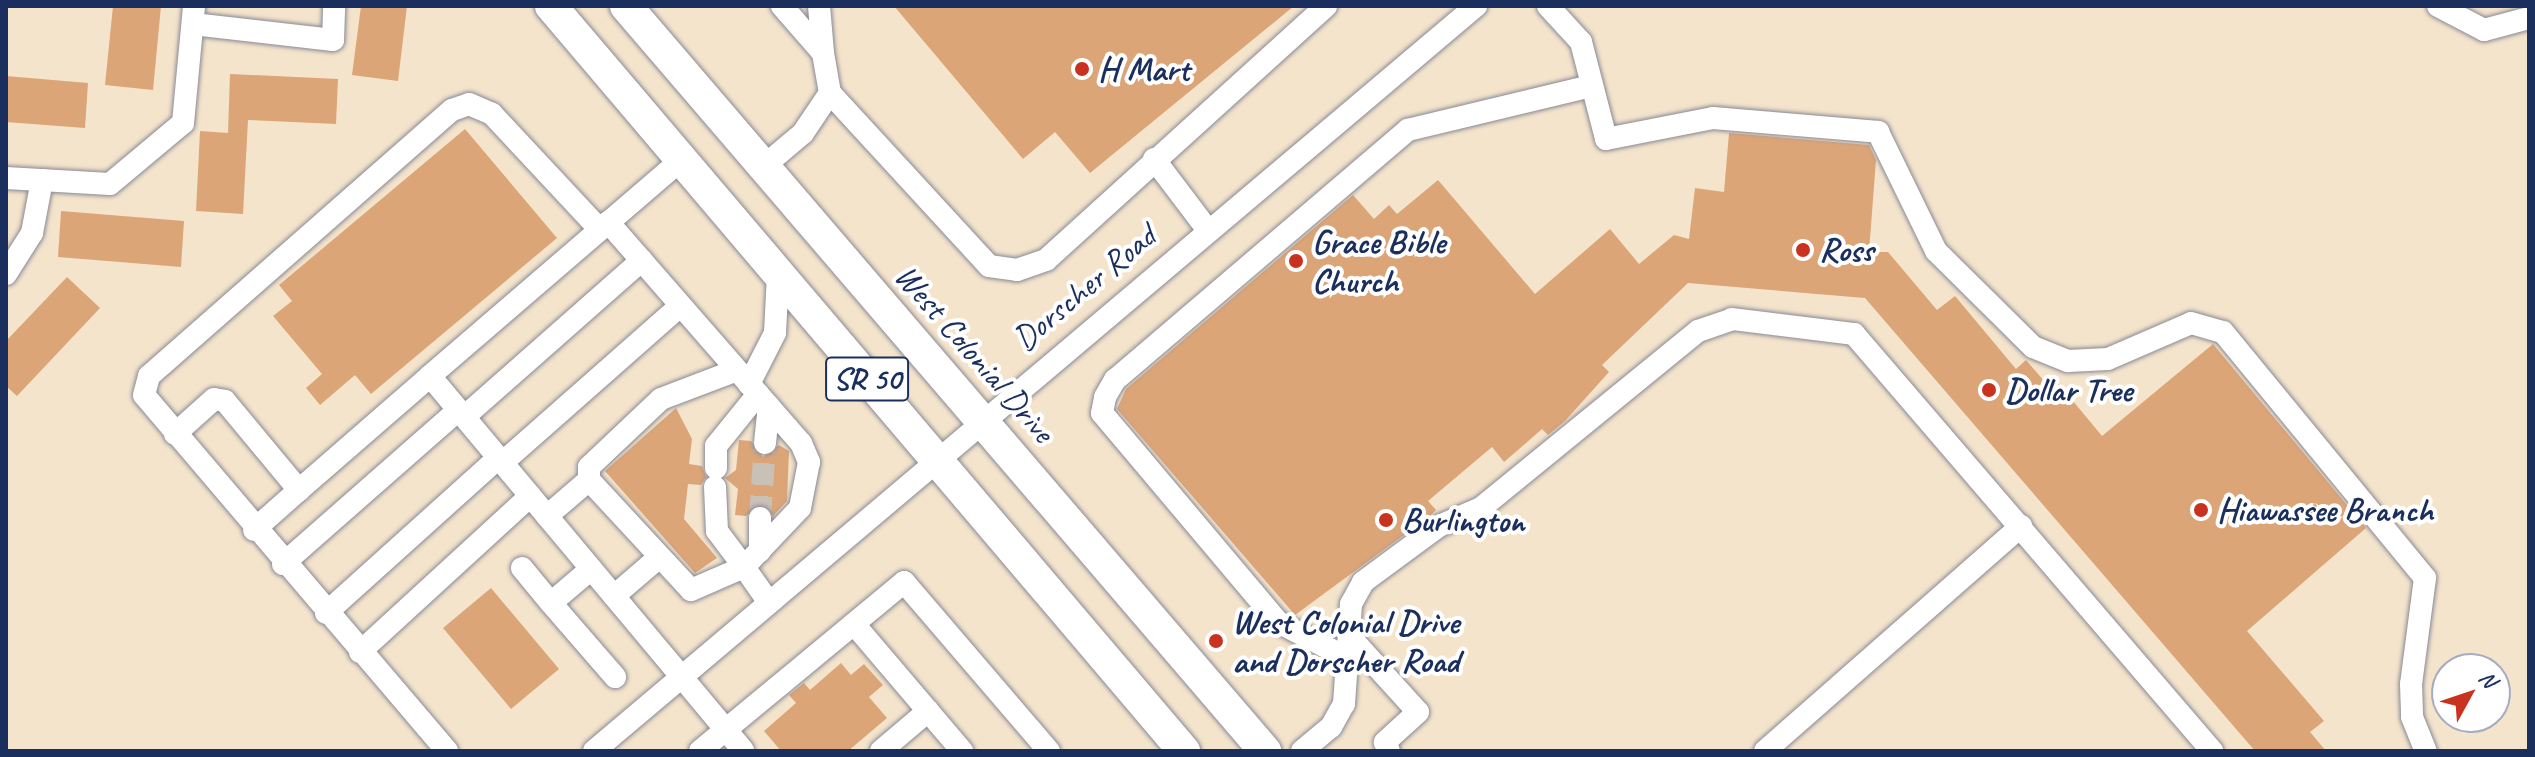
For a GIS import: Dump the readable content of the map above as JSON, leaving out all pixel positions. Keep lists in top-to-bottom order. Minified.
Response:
{"streets":{"highway":["West Colonial Drive","SR 50"],"street":["Dorscher Road"]},"crossings":[["Dorscher Road","West Colonial Drive"],["Dorscher Road","SR 50"]],"places":["H Mart","Ross","Grace Bible Church","Dollar Tree","Hiawassee Branch","Burlington","West Colonial Drive and Dorscher Road"],"north":"top right"}
